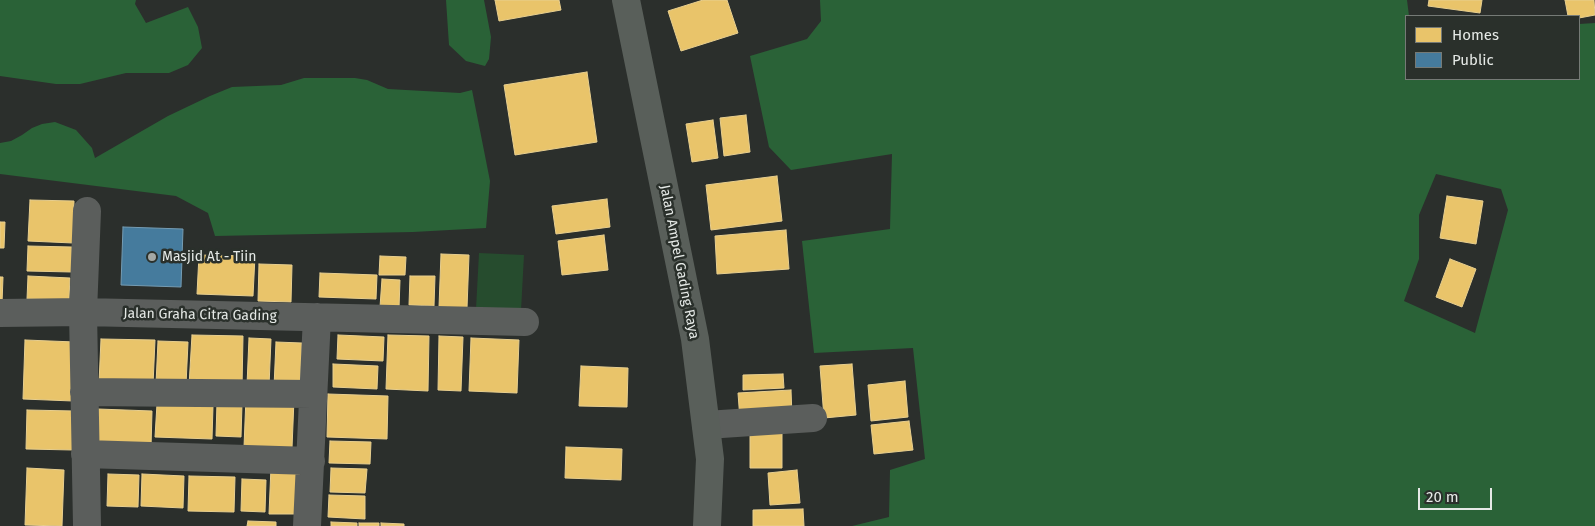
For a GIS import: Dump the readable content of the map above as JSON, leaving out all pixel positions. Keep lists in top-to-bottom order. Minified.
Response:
{"streets":{"main road":["Jalan Ampel Gading Raya"],"street":["Jalan Graha Citra Gading"]},"places":["Masjid At - Tiin"],"legend":["Homes","Public"],"scale_bar":"20 m"}
